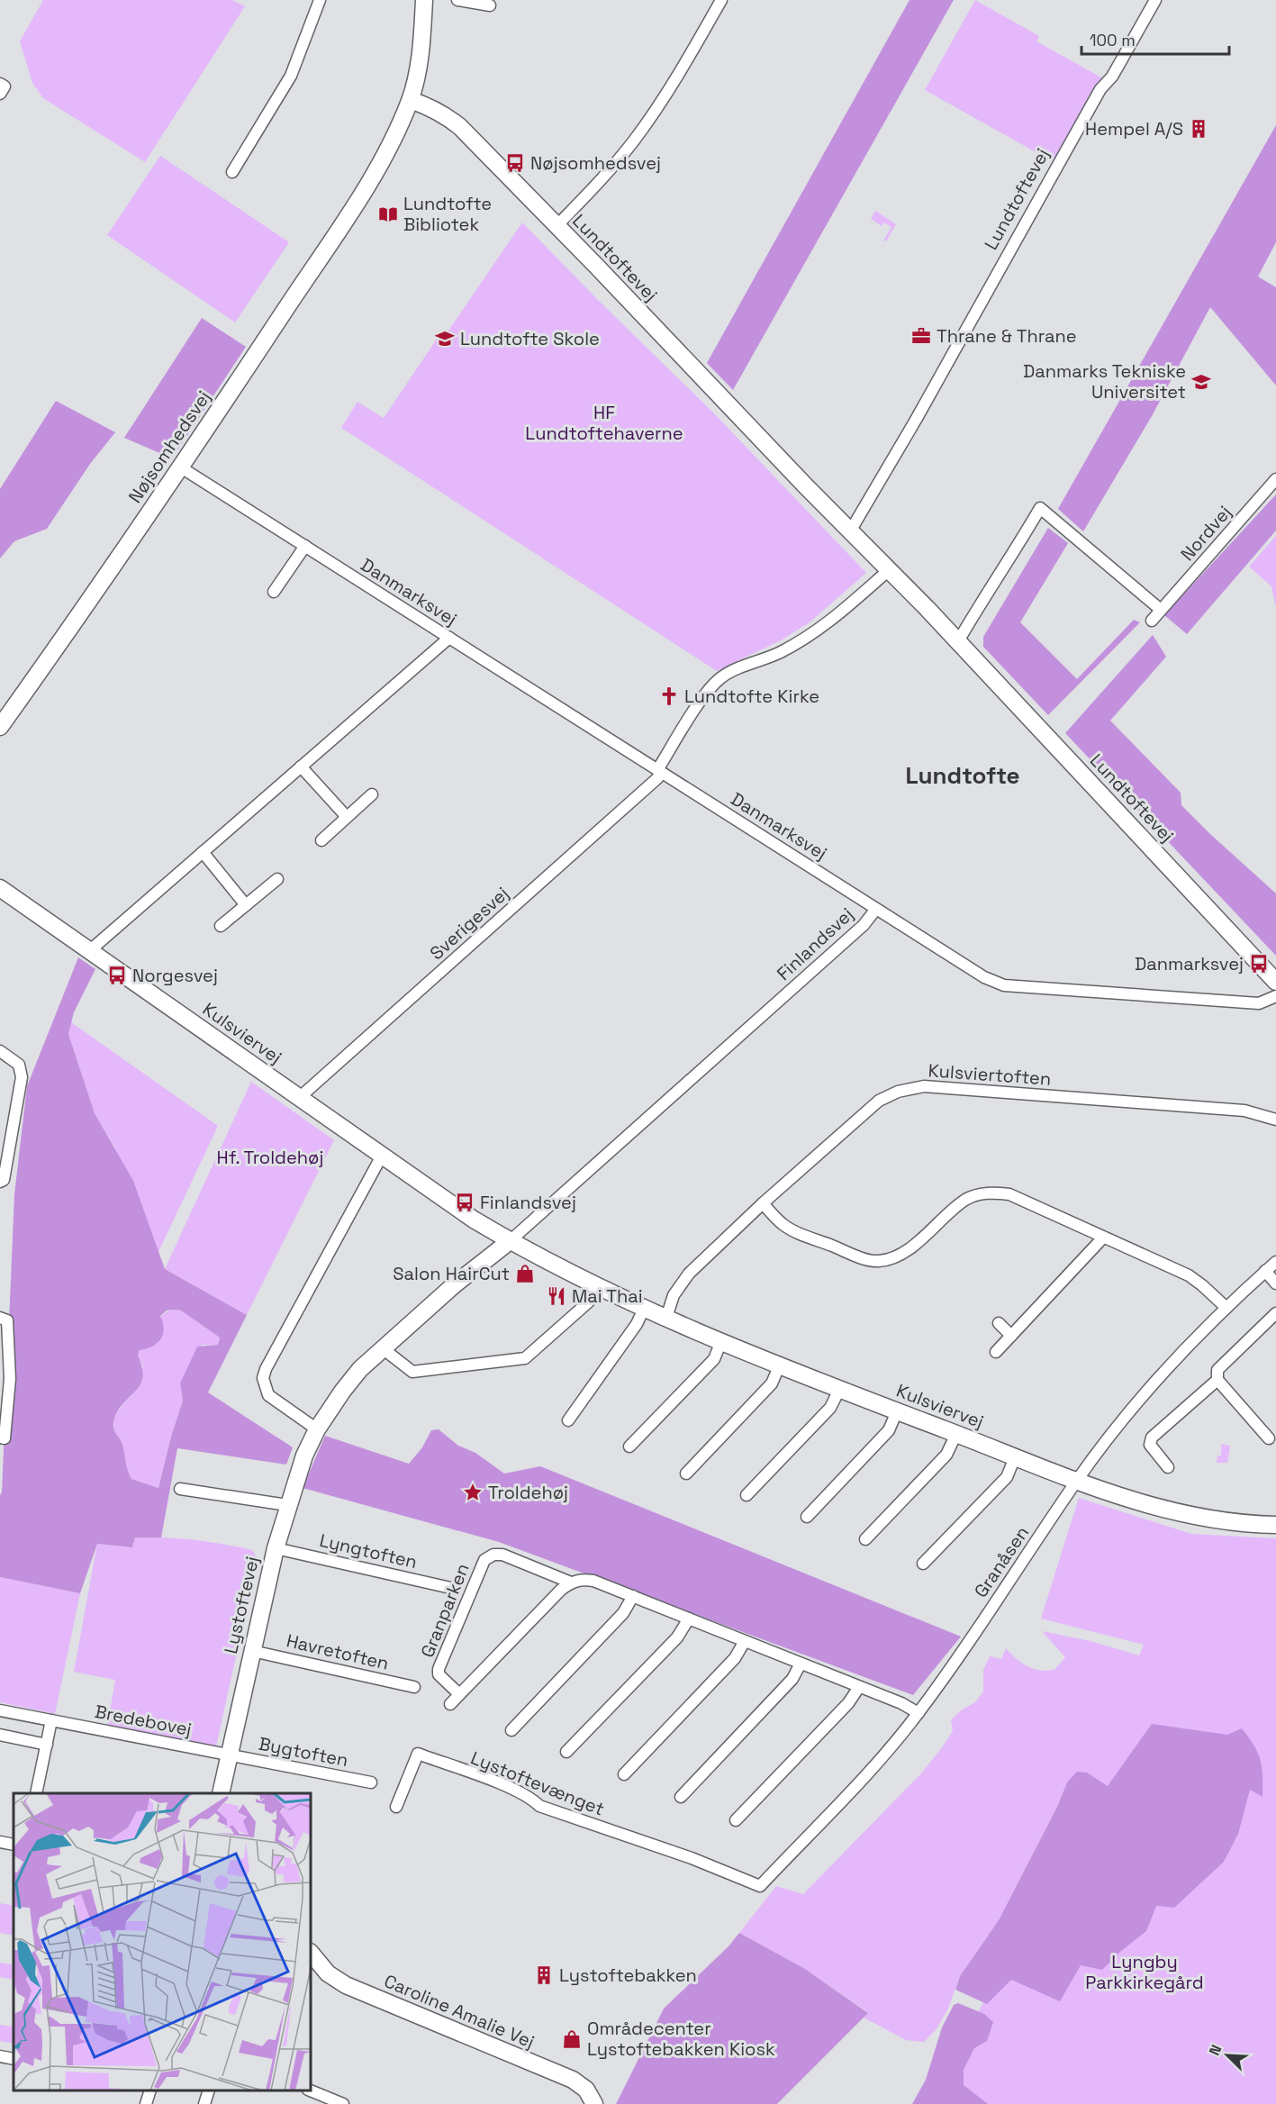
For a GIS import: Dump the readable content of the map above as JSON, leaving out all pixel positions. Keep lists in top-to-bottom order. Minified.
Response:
{"streets":{"street":["Lundtoftevej","Nøjsomhedsvej","Nordvej","Danmarksvej","Sverigesvej","Finlandsvej","Kulsviervej","Kulsviertoften","Lyngtoften","Granåsen","Lystoftevej","Granparken","Havretoften","Bredebovej","Bygtoften","Lystoftevænget","Caroline Amalie Vej"]},"crossings":[["Lundtoftevej","Nøjsomhedsvej"],["Lundtoftevej","Sverigesvej"],["Nøjsomhedsvej","Danmarksvej"],["Danmarksvej","Sverigesvej"],["Danmarksvej","Finlandsvej"],["Sverigesvej","Kulsviervej"],["Finlandsvej","Kulsviervej"],["Finlandsvej","Lystoftevej"],["Kulsviervej","Kulsviertoften"],["Kulsviervej","Granåsen"],["Kulsviervej","Lystoftevej"],["Lyngtoften","Lystoftevej"],["Granåsen","Granparken"],["Granåsen","Lystoftevænget"],["Lystoftevej","Havretoften"],["Lystoftevej","Bredebovej"],["Lystoftevej","Bygtoften"],["Bredebovej","Bygtoften"]],"districts":["Lundtofte"],"parks":["HF Lundtoftehaverne","Hf. Troldehøj","Lyngby Parkkirkegård"],"places":{"building":["Hempel A/S","Lystoftebakken"],"bus stop":["Nøjsomhedsvej","Danmarksvej","Norgesvej","Finlandsvej"],"library":["Lundtofte Bibliotek"],"office":["Thrane & Thrane"],"school or university":["Lundtofte Skole","Danmarks Tekniske Universitet"],"church":["Lundtofte Kirke"],"shop":["Salon HairCut","Områdecenter Lystoftebakken Kiosk"],"restaurant":["Mai Thai"],"place":["Troldehøj"]},"scale_bar":"100 m","north":"top left"}
